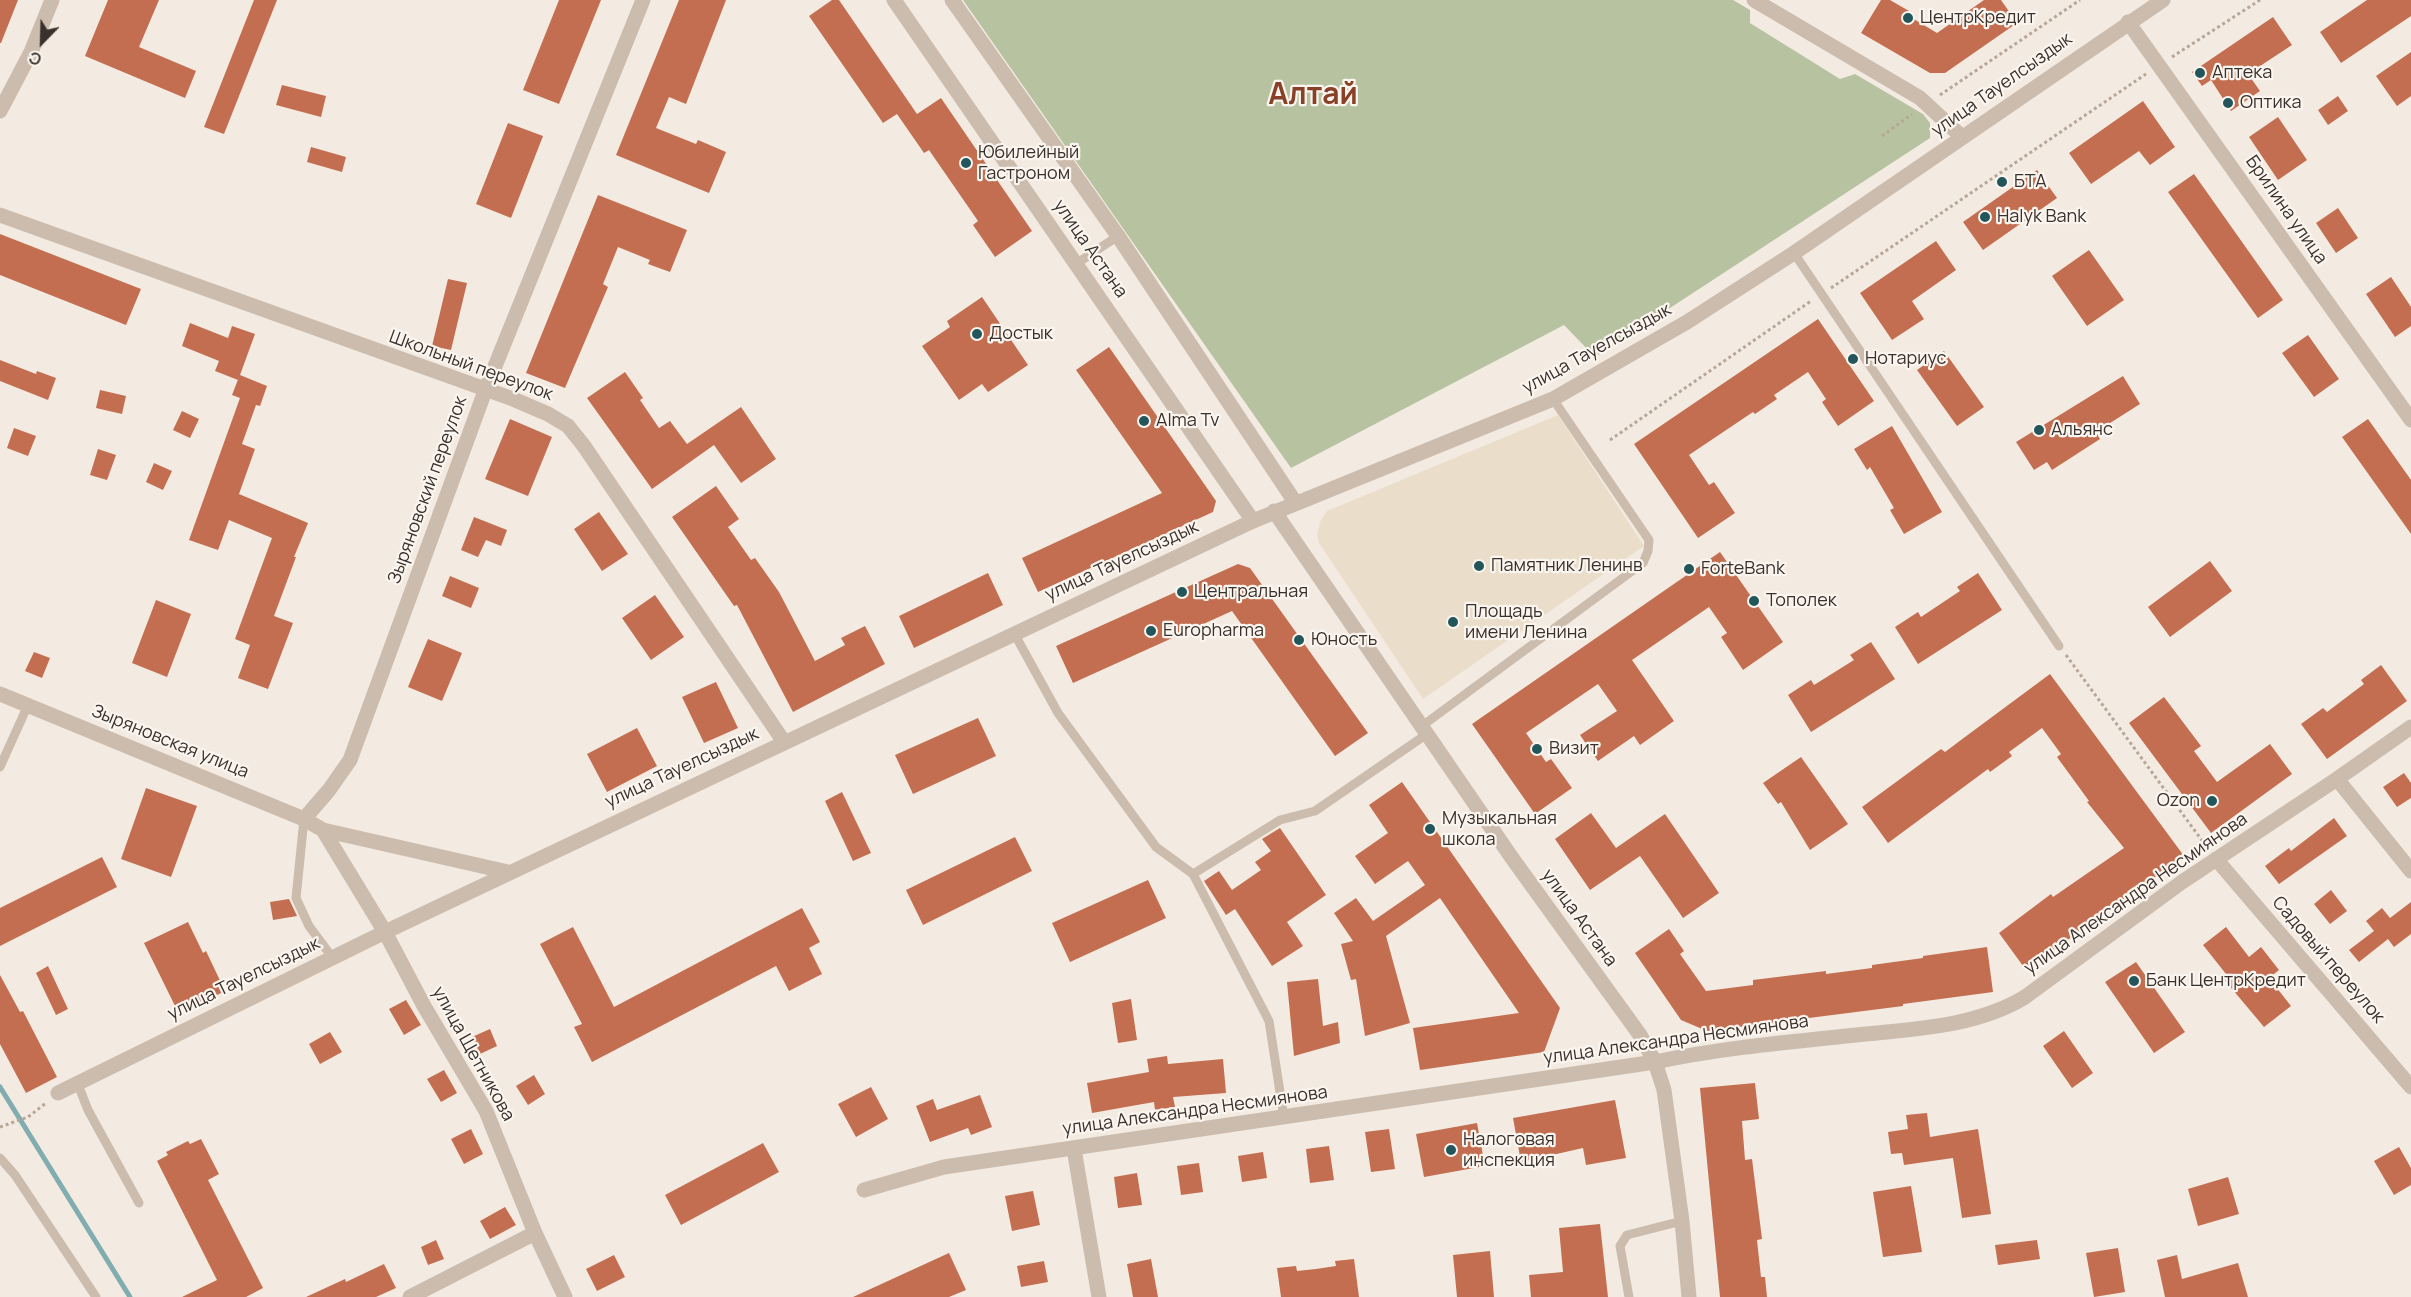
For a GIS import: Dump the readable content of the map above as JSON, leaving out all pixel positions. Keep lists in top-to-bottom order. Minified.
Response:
{"streets":{"street":["улица Тауелсыздык","Брилина улица","улица Астана","Школьный переулок","Зыряновский переулок","Зыряновская улица","улица Александра Несмиянова","Садовый переулок","улица Щетникова"]},"crossings":[["улица Тауелсыздык","Брилина улица"],["улица Тауелсыздык","улица Астана"],["улица Тауелсыздык","Школьный переулок"],["улица Тауелсыздык","улица Щетникова"],["улица Астана","улица Александра Несмиянова"],["Школьный переулок","Зыряновский переулок"],["Зыряновский переулок","Зыряновская улица"],["Зыряновская улица","улица Щетникова"],["улица Александра Несмиянова","Садовый переулок"]],"districts":["Алтай"],"places":["ЦентрКредит","Аптека","Оптика","Юбилейный Гастроном","БТА","Halyk Bank","Достык","Нотариус","Alma Tv","Альянс","Памятник Ленинв","ForteBank","Центральная","Тополек","Площадь имени Ленина","Europharma","Юность","Визит","Ozon","Музыкальная школа","Банк ЦентрКредит","Налоговая инспекция"],"north":"bottom left"}
